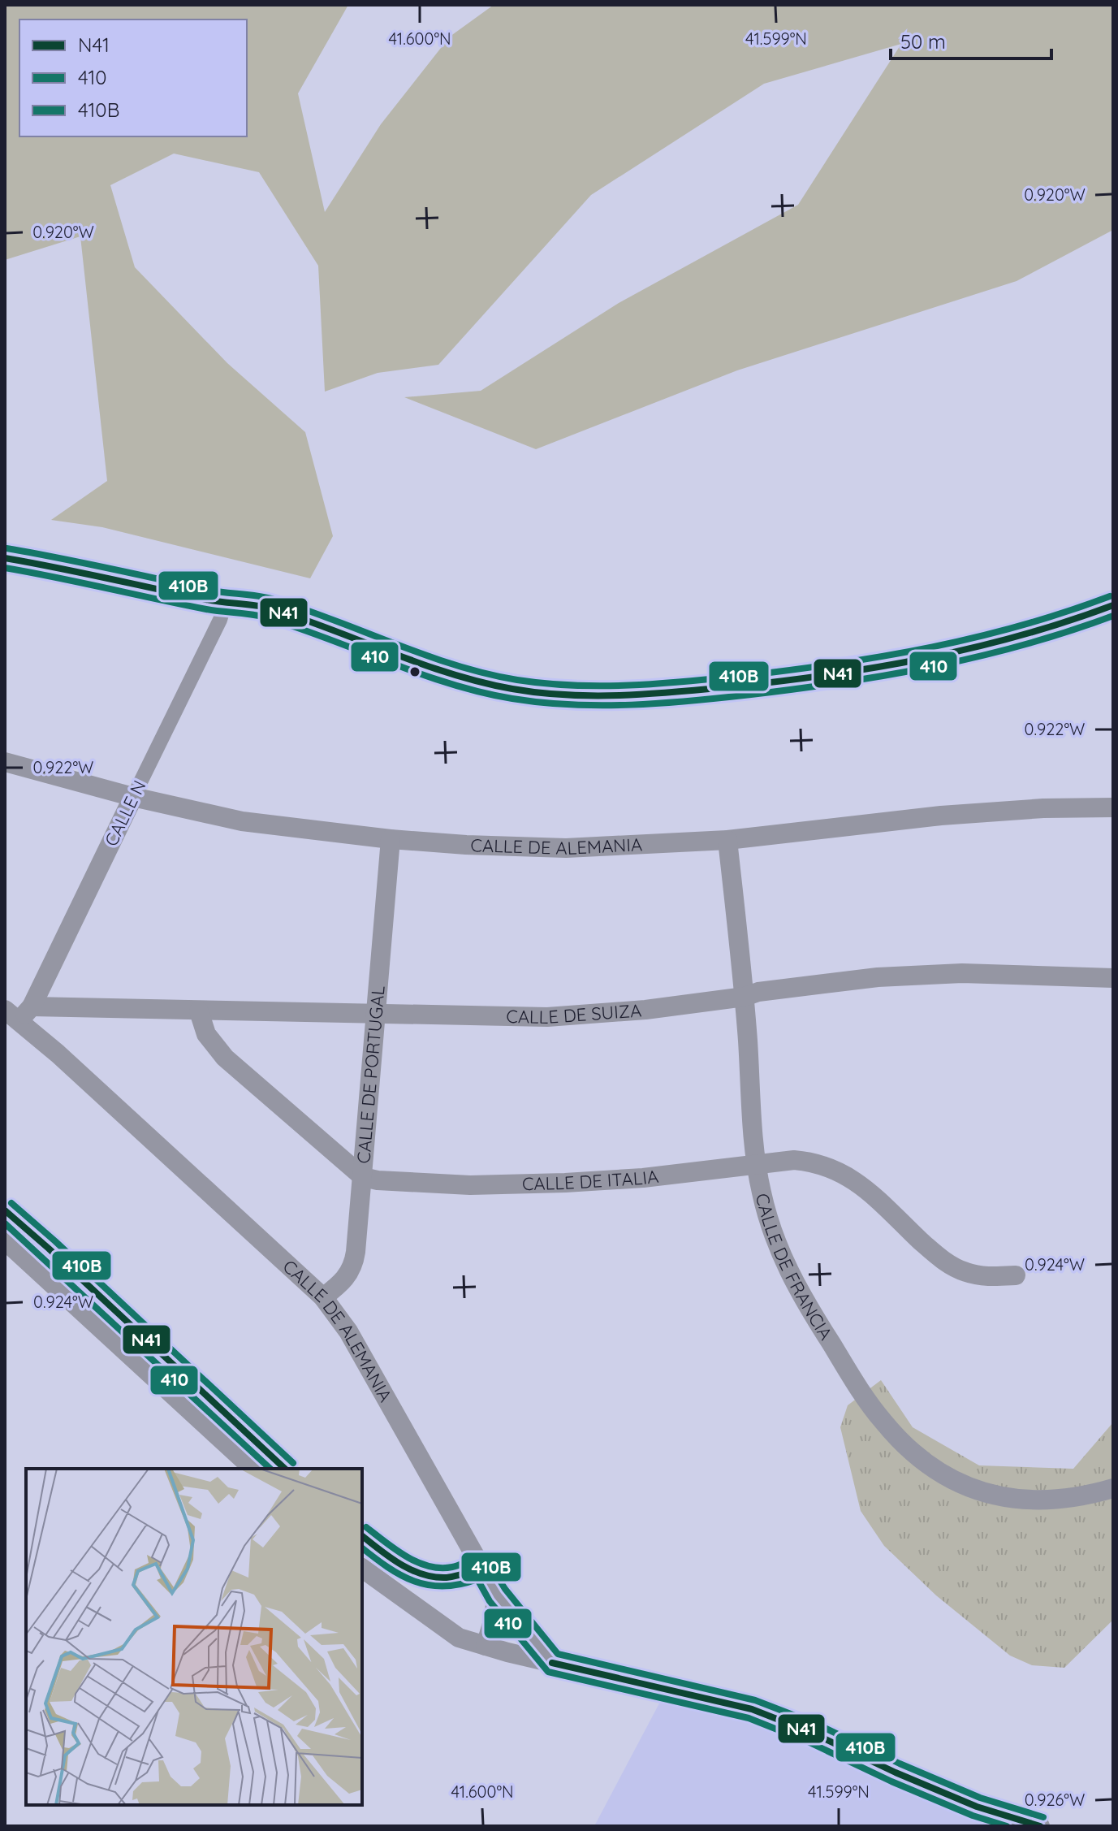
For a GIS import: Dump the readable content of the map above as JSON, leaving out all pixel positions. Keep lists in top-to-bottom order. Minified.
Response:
{"streets":{"street":["CALLE N","CALLE DE ALEMANIA","CALLE DE SUIZA","CALLE DE PORTUGAL","CALLE DE ITALIA","CALLE DE FRANCIA"]},"crossings":[["CALLE N","CALLE DE ALEMANIA"],["CALLE N","CALLE DE SUIZA"],["CALLE DE ALEMANIA","CALLE DE SUIZA"],["CALLE DE ALEMANIA","CALLE DE PORTUGAL"],["CALLE DE ALEMANIA","CALLE DE FRANCIA"],["CALLE DE SUIZA","CALLE DE PORTUGAL"],["CALLE DE SUIZA","CALLE DE FRANCIA"],["CALLE DE PORTUGAL","CALLE DE ITALIA"],["CALLE DE ITALIA","CALLE DE FRANCIA"]],"lines":["transit line 410B","transit line N41","transit line 410"],"legend":["N41","410","410B"],"scale_bar":"50 m","coordinates":["41.600°N","41.599°N","0.920°W","0.922°W","0.924°W","0.926°W"]}
